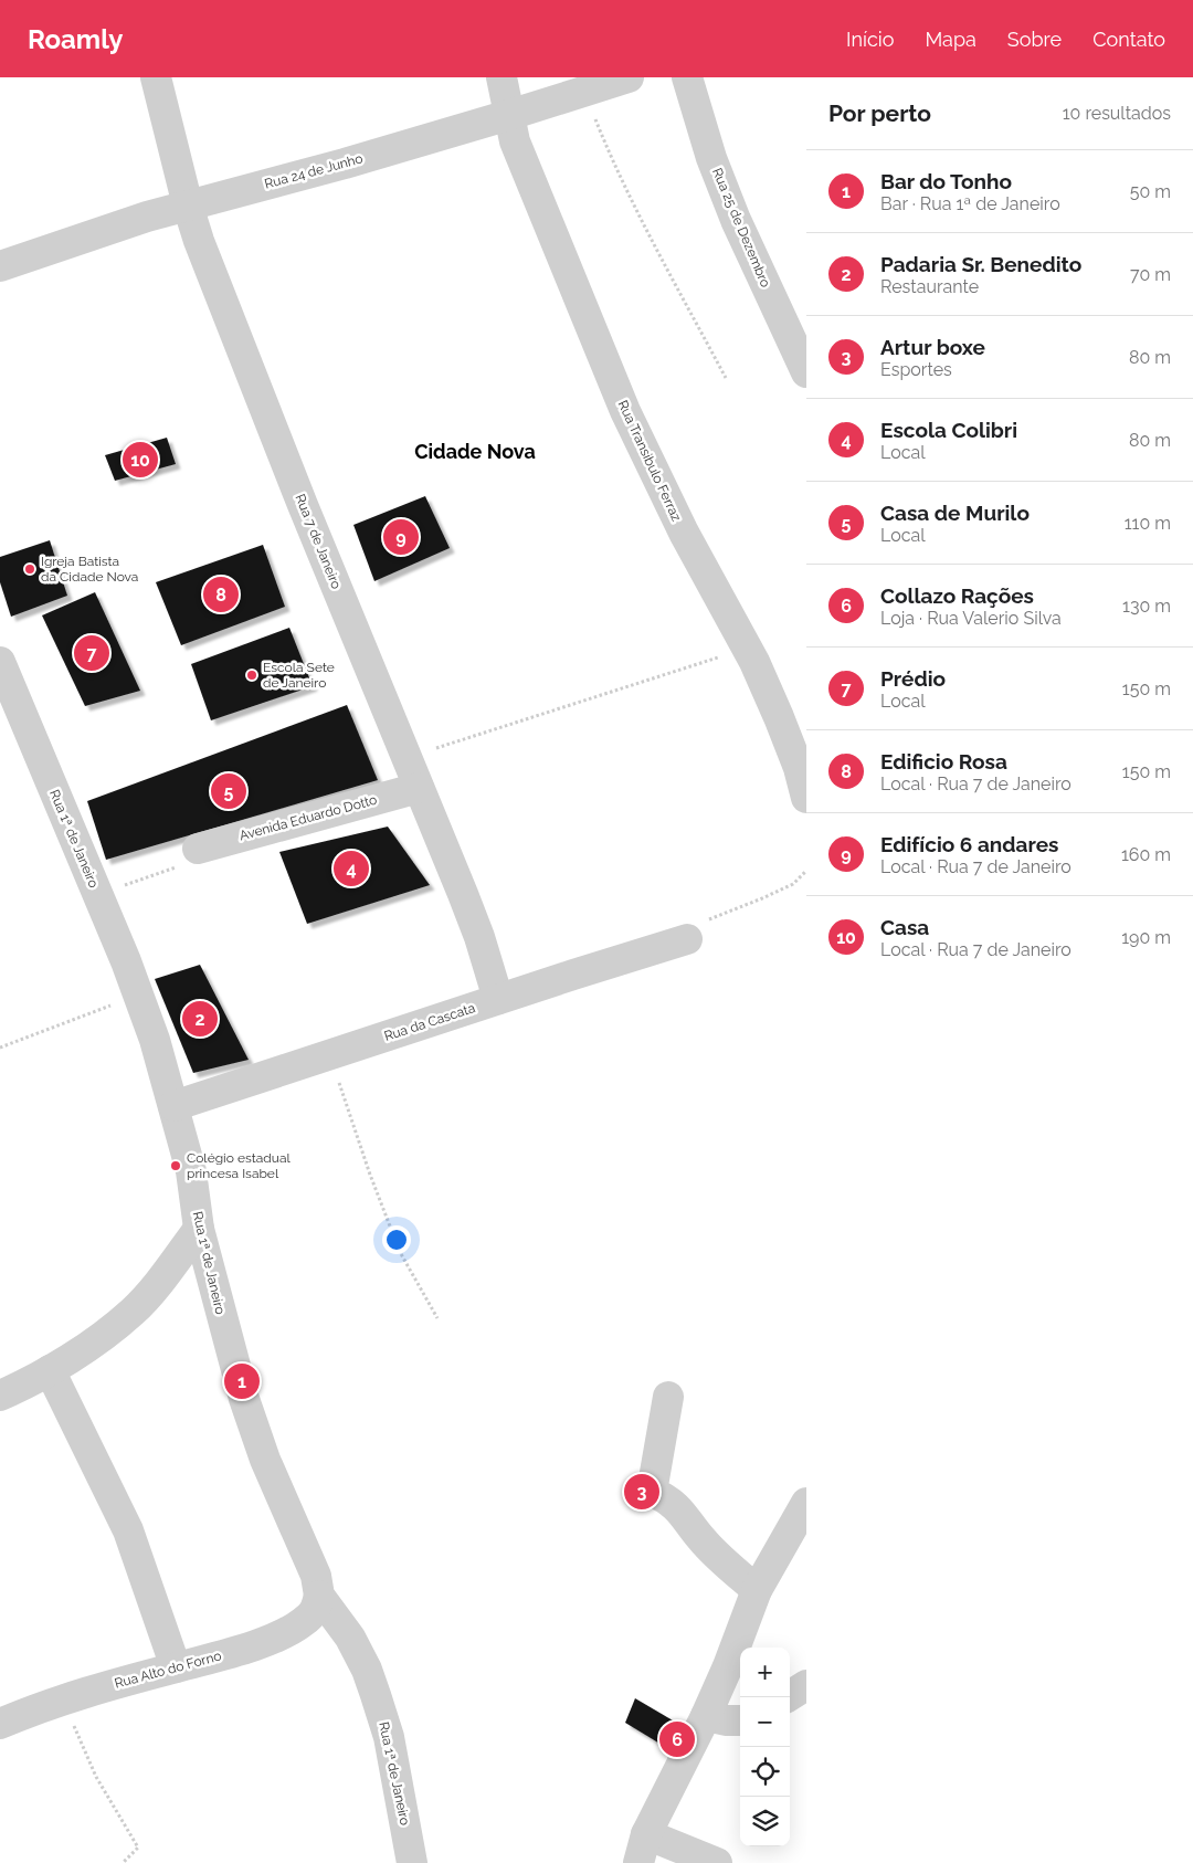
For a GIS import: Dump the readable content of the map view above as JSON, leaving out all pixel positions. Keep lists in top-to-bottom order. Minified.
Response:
{"streets":{"street":["Rua 24 de Junho","Rua 25 de Dezembro","Rua Transibulo Ferraz","Rua 7 de Janeiro","Avenida Eduardo Dotto","Rua 1ª de Janeiro","Rua da Cascata","Rua Alto do Forno"]},"crossings":[["Rua 24 de Junho","Rua Transibulo Ferraz"],["Rua 24 de Junho","Rua 7 de Janeiro"],["Rua 7 de Janeiro","Avenida Eduardo Dotto"],["Rua 7 de Janeiro","Rua da Cascata"],["Rua 1ª de Janeiro","Rua da Cascata"],["Rua 1ª de Janeiro","Rua Alto do Forno"]],"districts":["Cidade Nova"],"places":["Igreja Batista da Cidade Nova","Escola Sete de Janeiro","Colégio estadual princesa Isabel"],"page":{"header":"Roamly","nav":["Início","Mapa","Sobre","Contato"],"heading":["Por perto","10 resultados"],"list":[{"mark":"1","name":"Bar do Tonho","note":"Bar · Rua 1ª de Janeiro","value":"50 m"},{"mark":"2","name":"Padaria Sr. Benedito","note":"Restaurante","value":"70 m"},{"mark":"3","name":"Artur boxe","note":"Esportes","value":"80 m"},{"mark":"4","name":"Escola Colibri","note":"Local","value":"80 m"},{"mark":"5","name":"Casa de Murilo","note":"Local","value":"110 m"},{"mark":"6","name":"Collazo Rações","note":"Loja · Rua Valerio Silva","value":"130 m"},{"mark":"7","name":"Prédio","note":"Local","value":"150 m"},{"mark":"8","name":"Edificio Rosa","note":"Local · Rua 7 de Janeiro","value":"150 m"},{"mark":"9","name":"Edifício 6 andares","note":"Local · Rua 7 de Janeiro","value":"160 m"},{"mark":"10","name":"Casa","note":"Local · Rua 7 de Janeiro","value":"190 m"}],"pins":["10","9","8","7","5","4","2","1","3","6"],"map_buttons":["+","−"]}}
